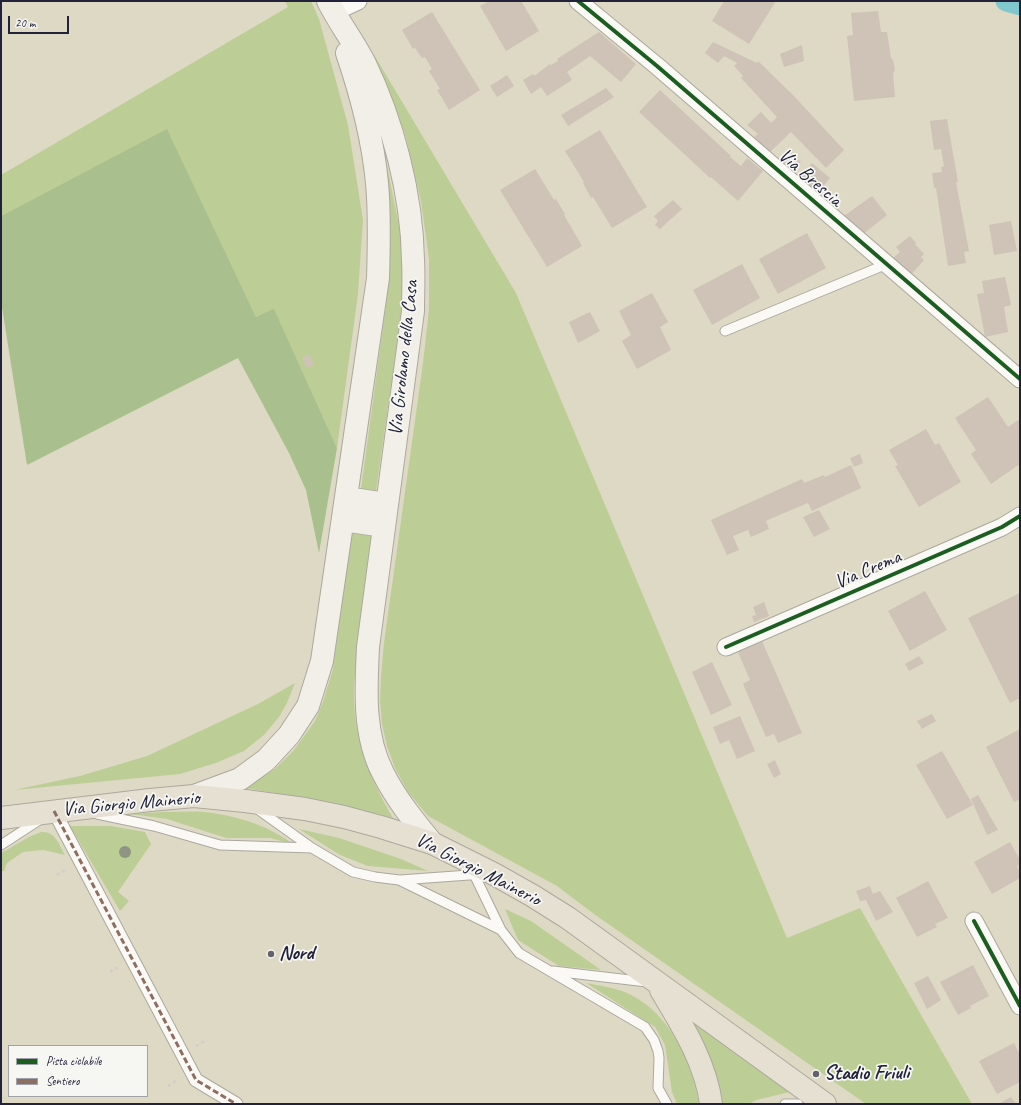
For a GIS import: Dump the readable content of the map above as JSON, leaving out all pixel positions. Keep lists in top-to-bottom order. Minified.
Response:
{"streets":{"main road":["Via Girolamo della Casa","Via Giorgio Mainerio"],"street":["Via Brescia","Via Crema"]},"crossings":[["Via Girolamo della Casa","Via Giorgio Mainerio"]],"places":["Nord","Stadio Friuli"],"legend":["Pista ciclabile","Sentiero"],"scale_bar":"20 m"}
